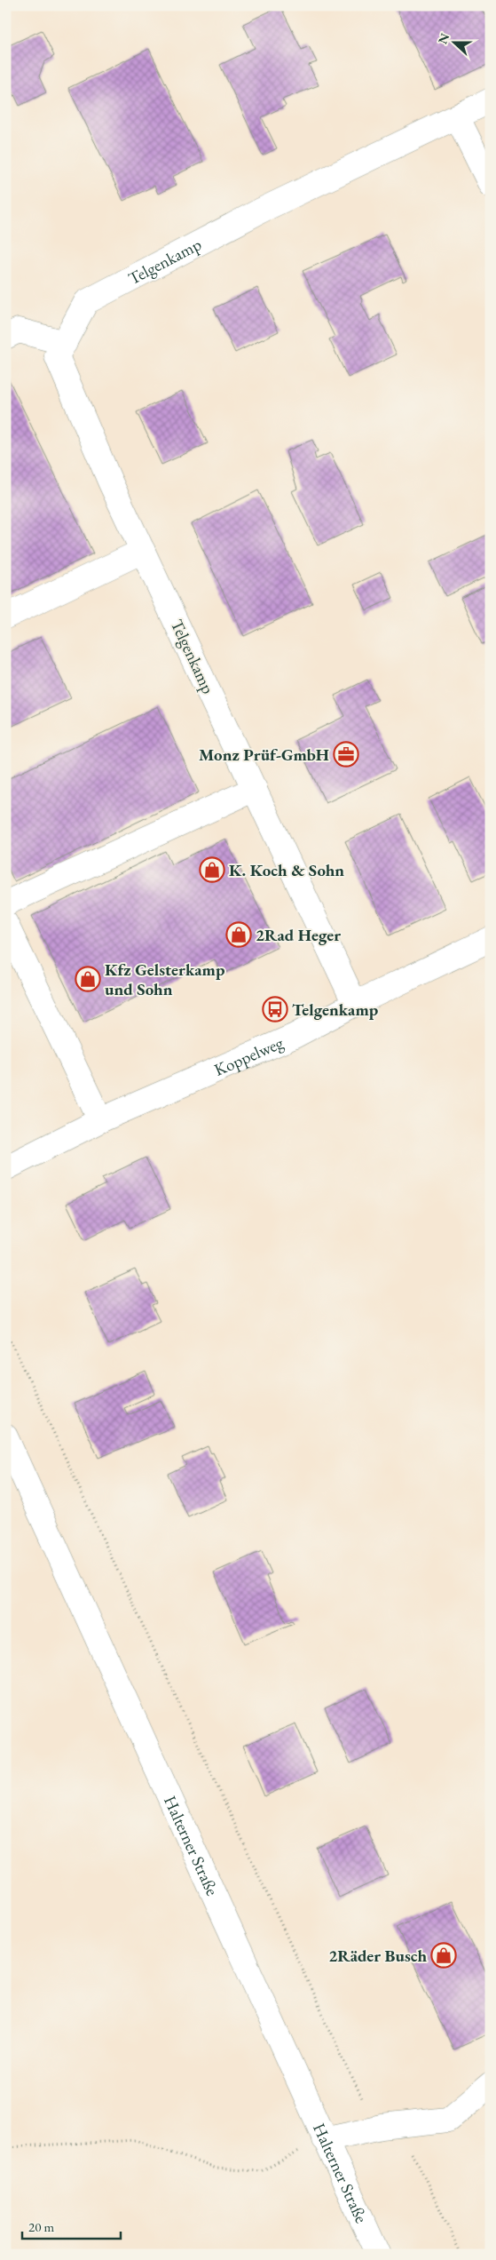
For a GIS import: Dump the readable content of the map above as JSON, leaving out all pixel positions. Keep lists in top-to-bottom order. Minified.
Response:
{"streets":{"street":["Telgenkamp","Koppelweg","Halterner Straße"]},"crossings":[["Telgenkamp","Koppelweg"]],"places":{"office":["Monz Prüf-GmbH"],"shop":["K. Koch & Sohn","2Rad Heger","Kfz Gelsterkamp und Sohn","2Räder Busch"],"bus stop":["Telgenkamp"]},"scale_bar":"20 m","north":"left"}
